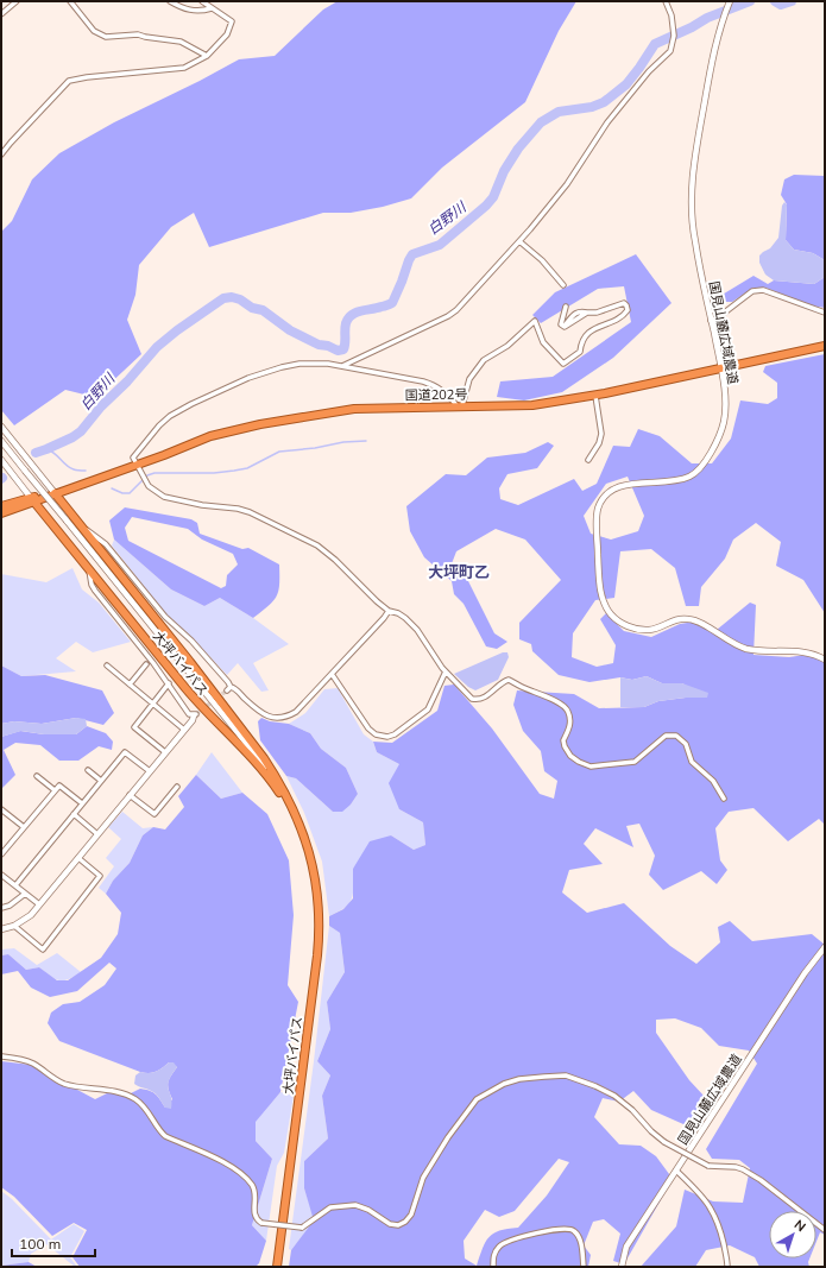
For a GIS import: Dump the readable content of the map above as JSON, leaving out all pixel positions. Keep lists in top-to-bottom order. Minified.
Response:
{"streets":{"highway":["国道202号","大坪バイパス"],"street":["国見山麓広域農道"]},"crossings":[["国見山麓広域農道","国道202号"],["国道202号","大坪バイパス"]],"districts":["大坪町乙"],"water":["白野川"],"scale_bar":"100 m","north":"top right"}
